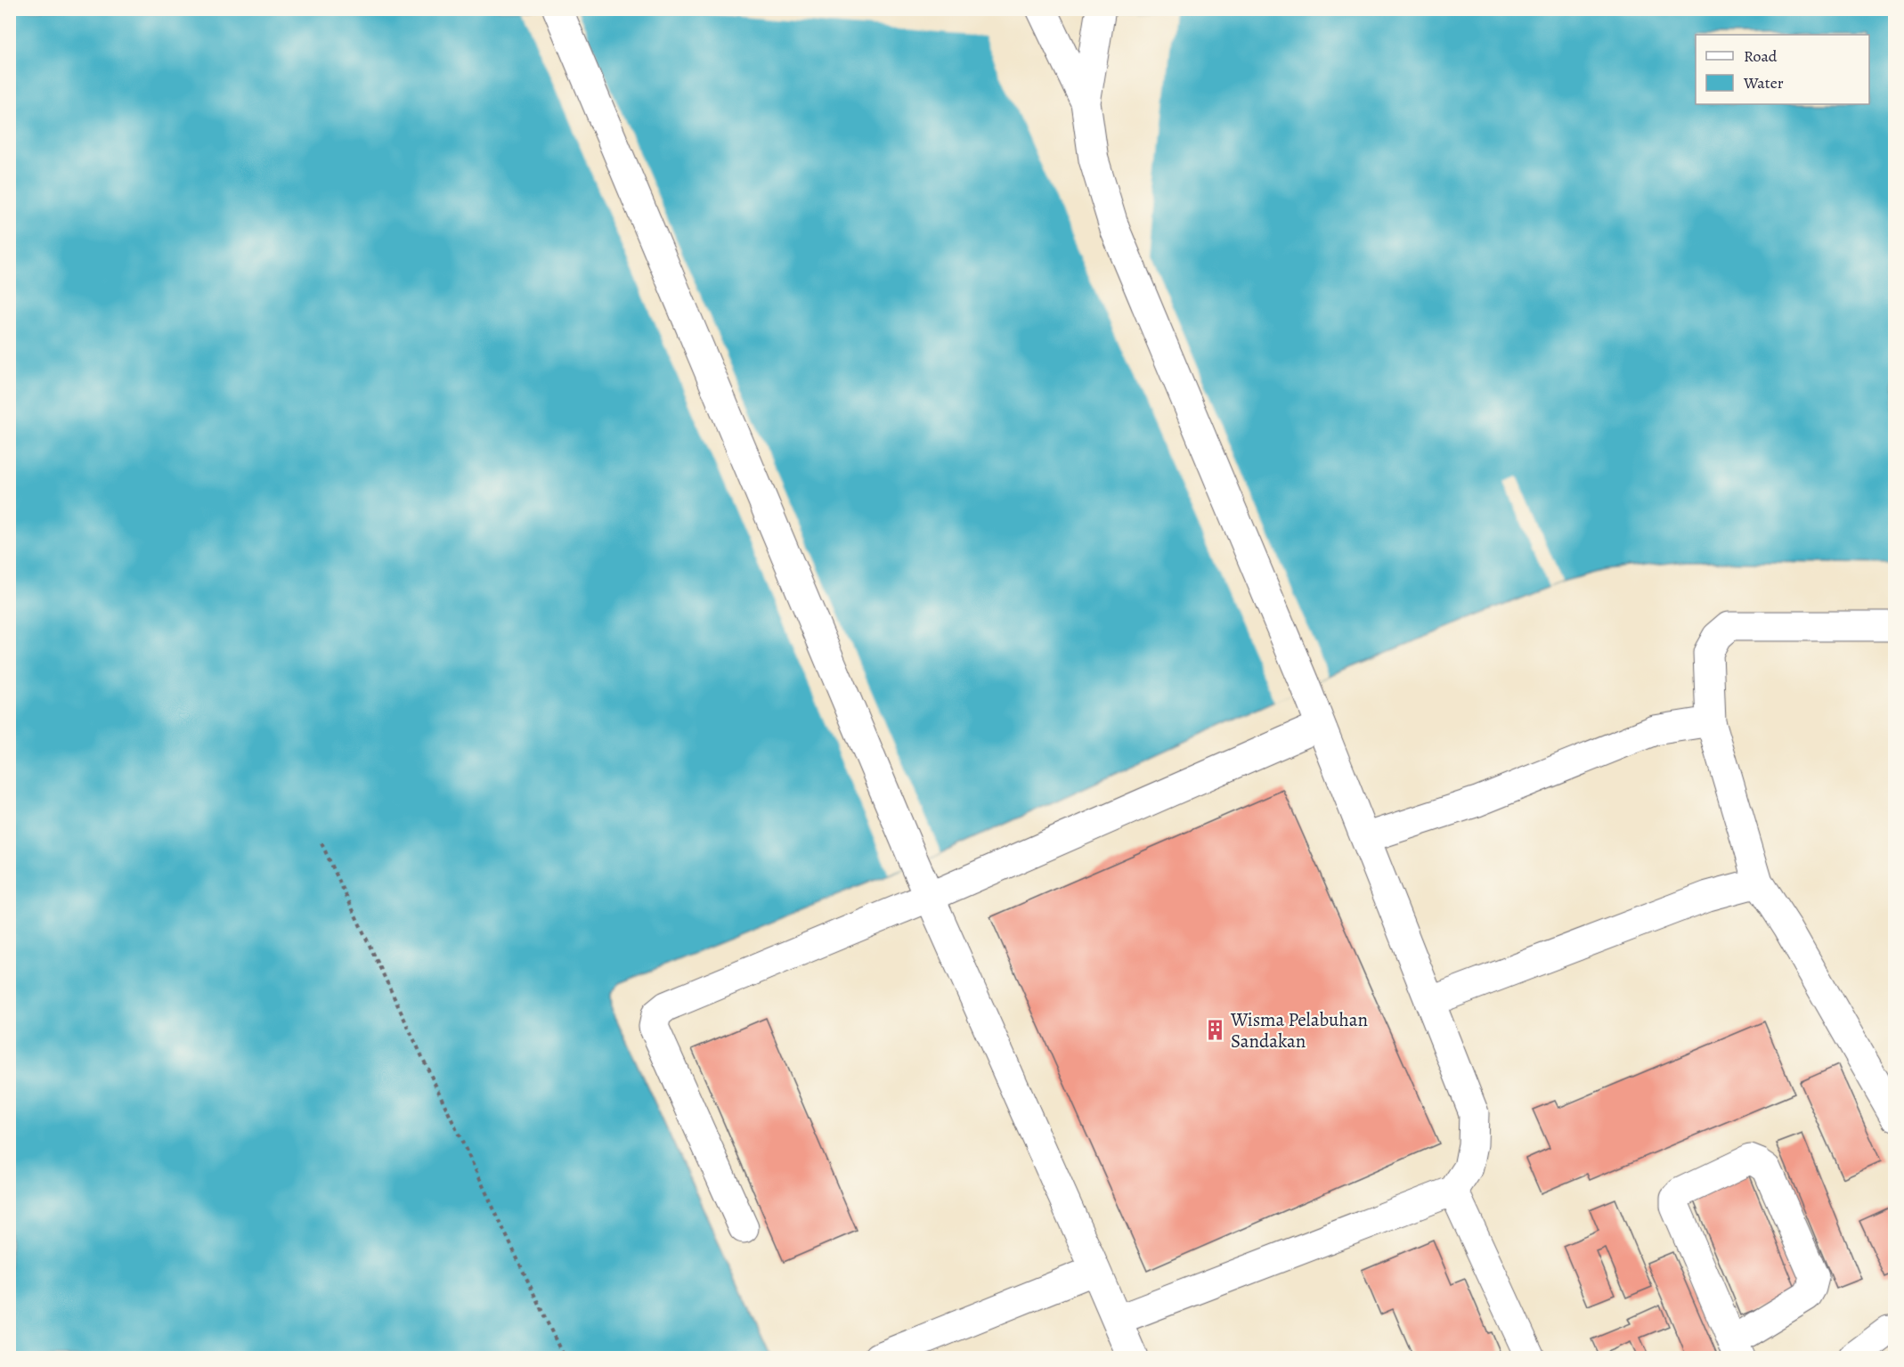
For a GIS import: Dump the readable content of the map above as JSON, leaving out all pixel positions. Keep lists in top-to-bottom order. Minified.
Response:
{"places":{"building":["Wisma Pelabuhan Sandakan"]},"legend":["Road","Water"]}
